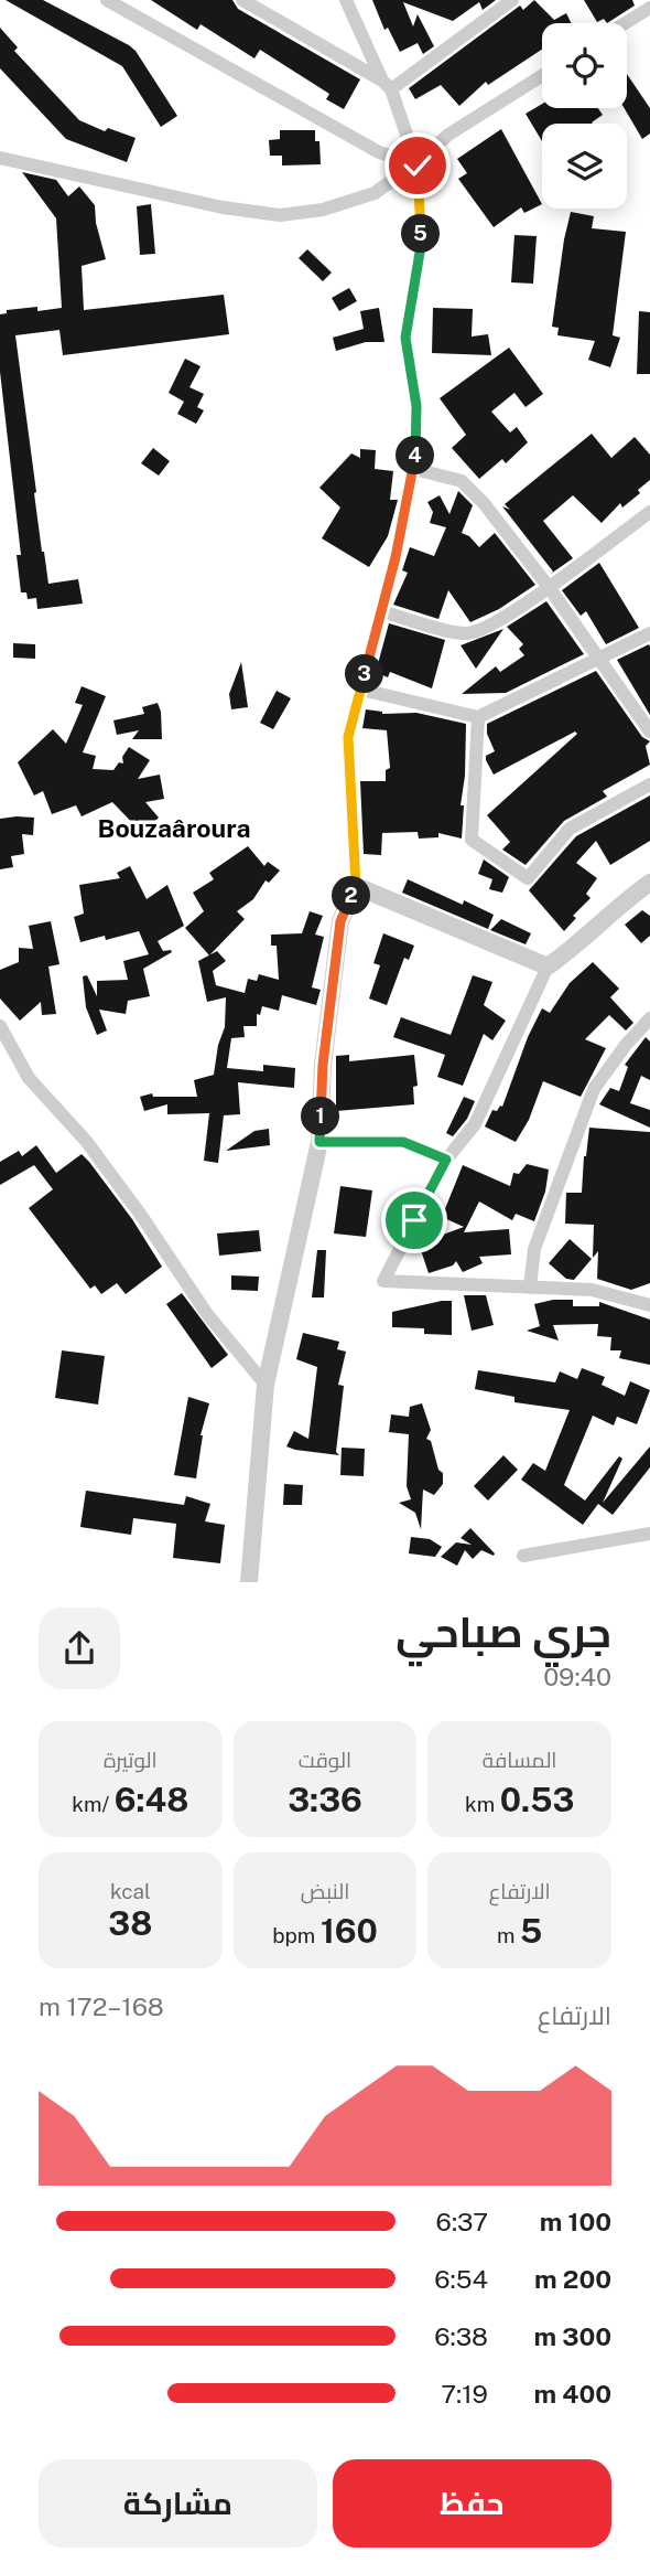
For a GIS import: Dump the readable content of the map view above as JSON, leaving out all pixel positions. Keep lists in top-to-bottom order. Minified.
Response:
{"districts":["Bouzaâroura"],"page":{"pins":["5","4","3","2","1"],"heading":["جري صباحي","09:40"],"stats":[["المسافة","0.53 km"],["الوقت","3:36"],["الوتيرة","6:48 /km"],["الارتفاع","5 m"],["النبض","160 bpm"],["kcal","38"]],"chart":["الارتفاع","168–172 m"],"list":[{"name":"100 m","note":"6:37"},{"name":"200 m","note":"6:54"},{"name":"300 m","note":"6:38"},{"name":"400 m","note":"7:19"}],"buttons":["حفظ","مشاركة"]}}
